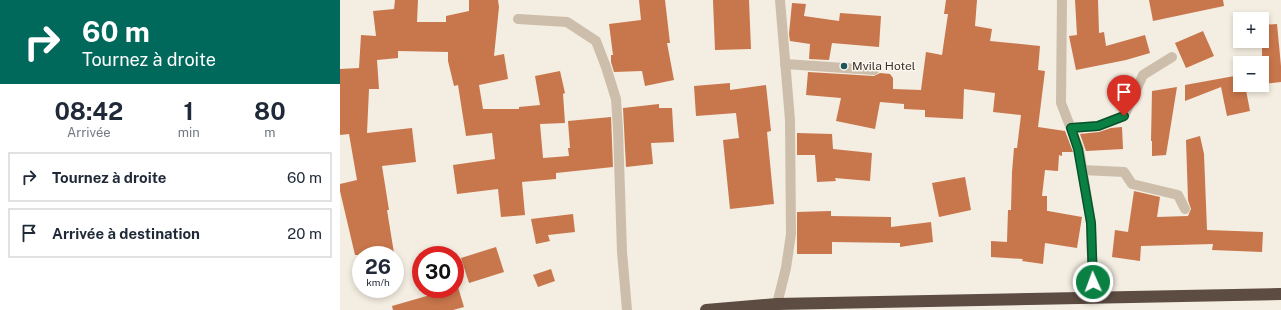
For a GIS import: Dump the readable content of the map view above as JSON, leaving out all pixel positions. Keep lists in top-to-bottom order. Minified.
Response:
{"places":["Mvila Hotel"],"page":{"turn":["60 m","Tournez à droite"],"map_buttons":["+","−"],"eta":["08:42","Arrivée","1","min","80","m"],"list":[{"name":"Tournez à droite","value":"60 m"},{"name":"Arrivée à destination","value":"20 m"}],"speed":"26 km/h","limit":"30"}}
